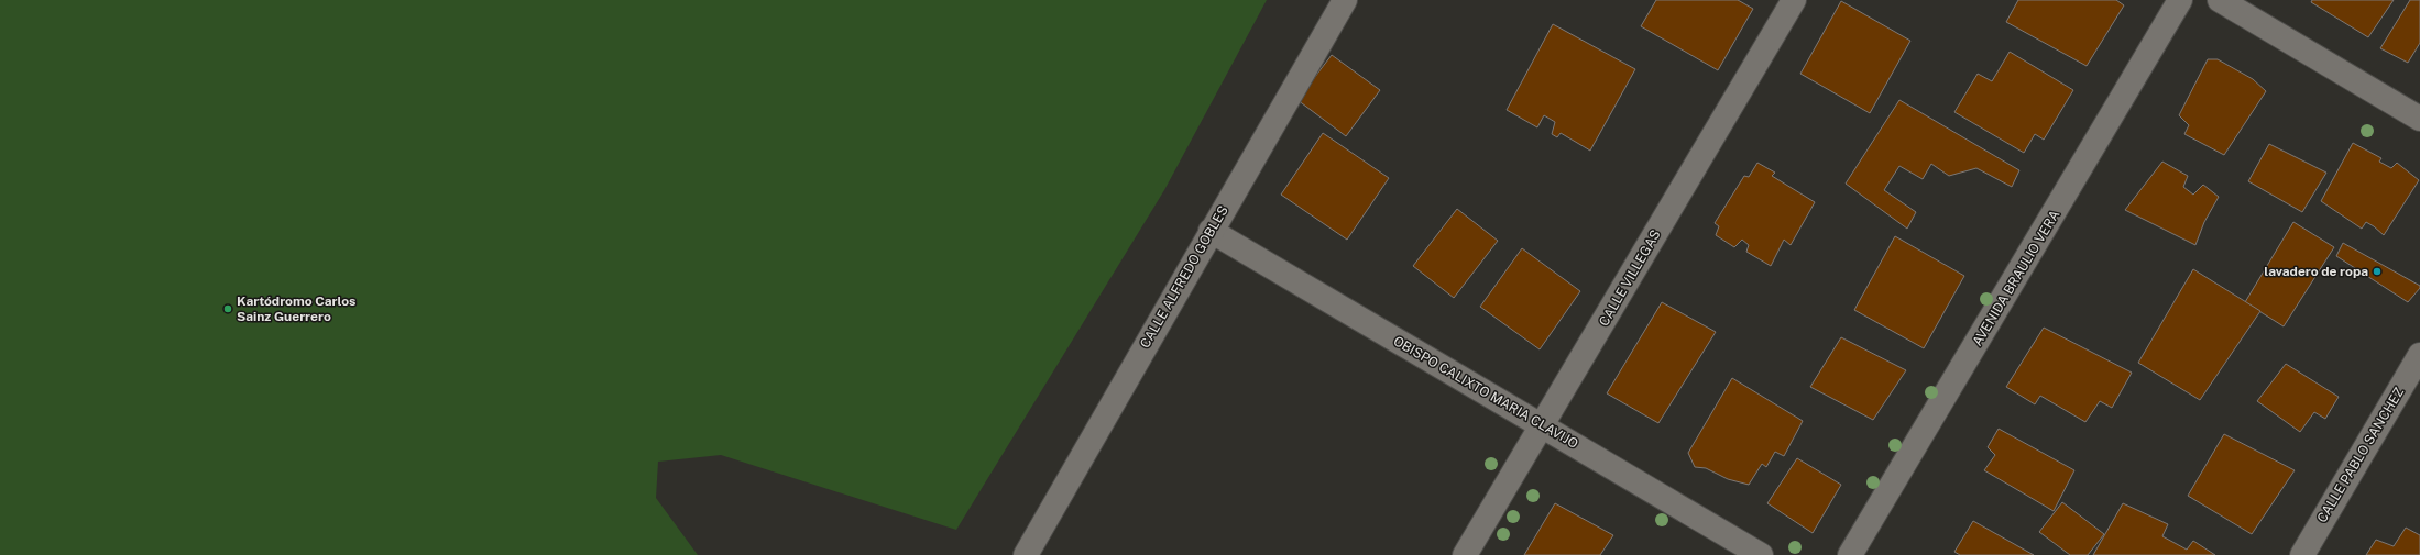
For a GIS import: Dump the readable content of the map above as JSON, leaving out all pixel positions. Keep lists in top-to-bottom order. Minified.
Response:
{"streets":{"street":["CALLE ALFREDO GOBLES","CALLE VILLEGAS","AVENIDA BRAULIO VERA","OBISPO CALIXTO MARIA CLAVIJO","CALLE PABLO SANCHEZ"]},"crossings":[["CALLE ALFREDO GOBLES","OBISPO CALIXTO MARIA CLAVIJO"],["CALLE VILLEGAS","OBISPO CALIXTO MARIA CLAVIJO"]],"places":["lavadero de ropa","Kartódromo Carlos Sainz Guerrero"]}
